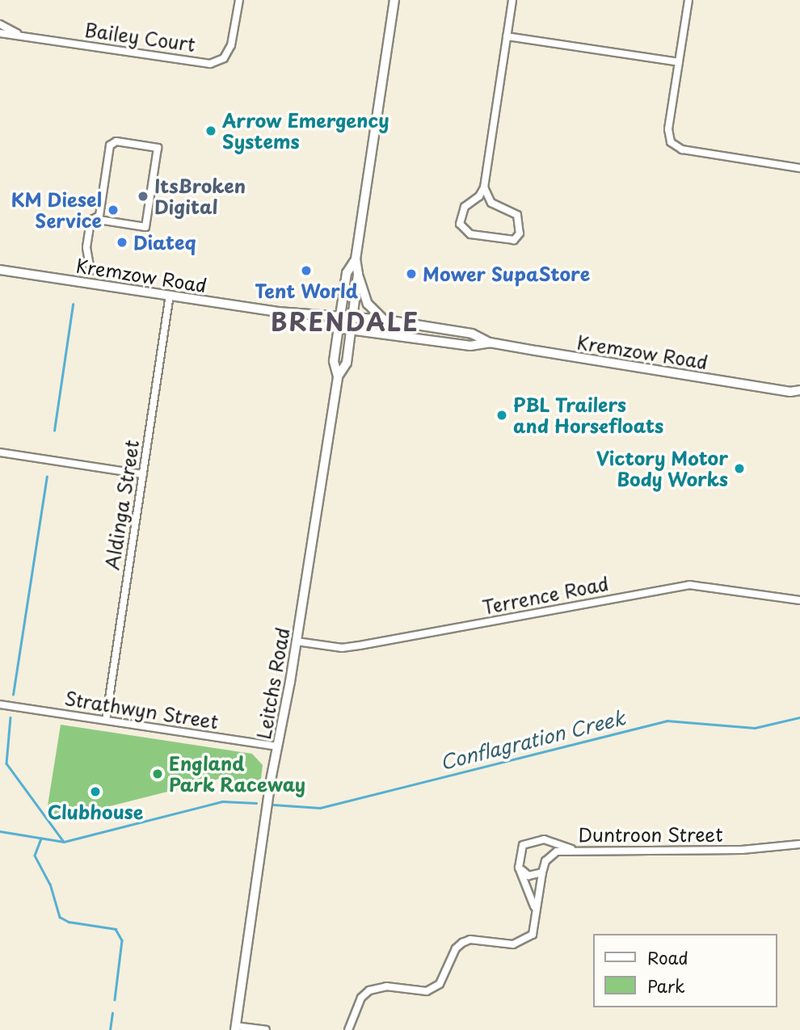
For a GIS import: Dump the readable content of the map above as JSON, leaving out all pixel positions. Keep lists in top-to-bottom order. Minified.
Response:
{"streets":{"street":["Bailey Court","Kremzow Road","Aldinga Street","Terrence Road","Leitchs Road","Strathwyn Street","Duntroon Street"]},"crossings":[["Kremzow Road","Aldinga Street"],["Kremzow Road","Leitchs Road"],["Aldinga Street","Strathwyn Street"],["Terrence Road","Leitchs Road"],["Leitchs Road","Strathwyn Street"]],"districts":["BRENDALE"],"water":["Conflagration Creek"],"places":["Arrow Emergency Systems","ItsBroken Digital","KM Diesel Service","Diateq","Tent World","Mower SupaStore","PBL Trailers and Horsefloats","Victory Motor Body Works","England Park Raceway","Clubhouse"],"legend":["Road","Park"]}
